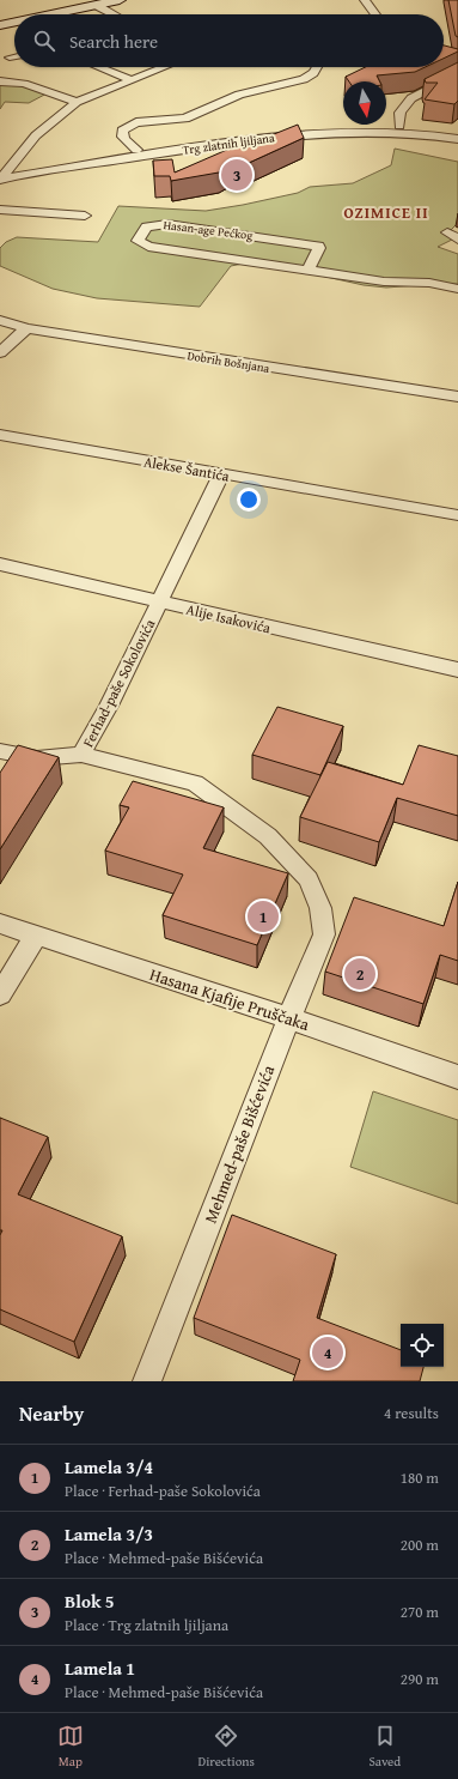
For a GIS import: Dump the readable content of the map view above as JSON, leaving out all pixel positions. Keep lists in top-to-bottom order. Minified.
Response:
{"streets":{"street":["Trg zlatnih ljiljana","Hasan-age Pećkog","Dobrih Bošnjana","Alekse Šantića","Alije Isakovića","Ferhad-paše Sokolovića","Hasana Kjafije Pruščaka","Mehmed-paše Bišćevića"]},"crossings":[["Alekse Šantića","Ferhad-paše Sokolovića"],["Alije Isakovića","Ferhad-paše Sokolovića"],["Ferhad-paše Sokolovića","Mehmed-paše Bišćevića"],["Hasana Kjafije Pruščaka","Mehmed-paše Bišćevića"]],"districts":["OZIMICE II"],"north":"bottom","page":{"search":"Search here","pins":["3","1","2","4"],"heading":["Nearby","4 results"],"list":[{"mark":"1","name":"Lamela 3/4","note":"Place · Ferhad-paše Sokolovića","value":"180 m"},{"mark":"2","name":"Lamela 3/3","note":"Place · Mehmed-paše Bišćevića","value":"200 m"},{"mark":"3","name":"Blok 5","note":"Place · Trg zlatnih ljiljana","value":"270 m"},{"mark":"4","name":"Lamela 1","note":"Place · Mehmed-paše Bišćevića","value":"290 m"}],"nav":["Map","Directions","Saved"]}}
